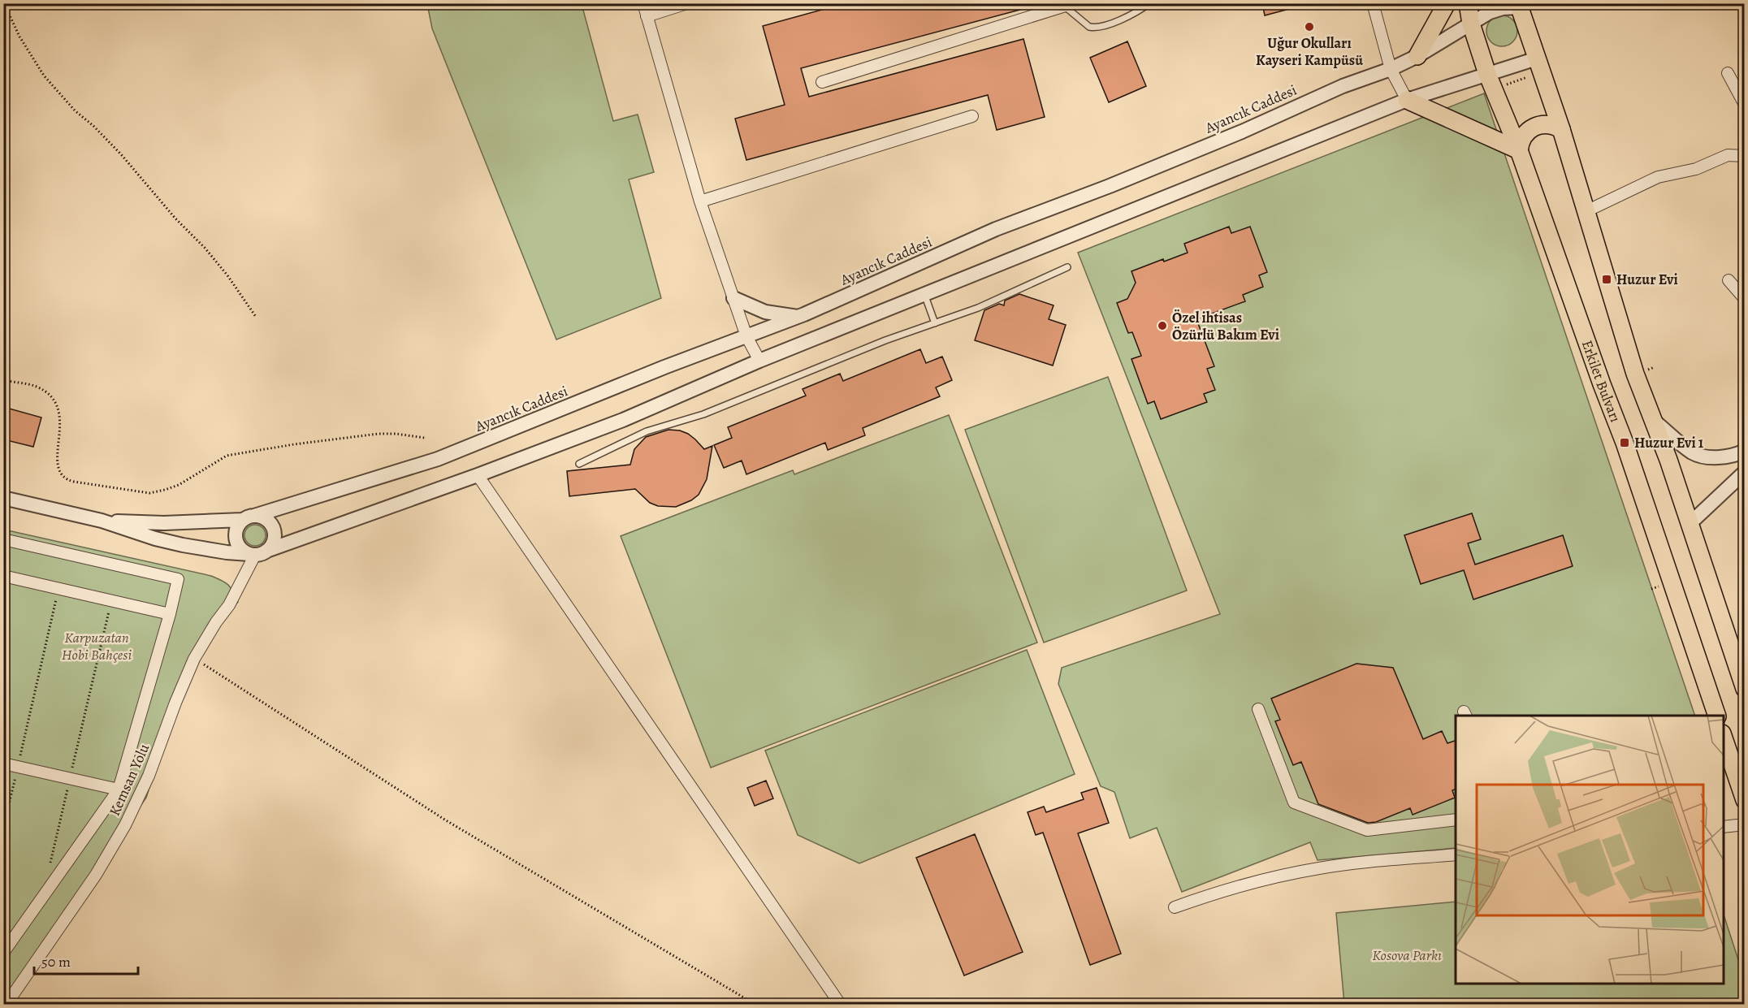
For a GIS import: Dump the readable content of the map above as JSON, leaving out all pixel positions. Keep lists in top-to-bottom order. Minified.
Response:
{"streets":{"main road":["Erkilet Bulvarı"],"street":["Ayancık Caddesi","Kemsan Yolu"]},"crossings":[["Ayancık Caddesi","Erkilet Bulvarı"],["Ayancık Caddesi","Kemsan Yolu"]],"parks":["Karpuzatan Hobi Bahçesi","Kosova Parkı"],"places":{"other":["Uğur Okulları Kayseri Kampüsü","Özel ihtisas Özürlü Bakım Evi"],"transit":["Huzur Evi","Huzur Evi 1"]},"scale_bar":"50 m"}
